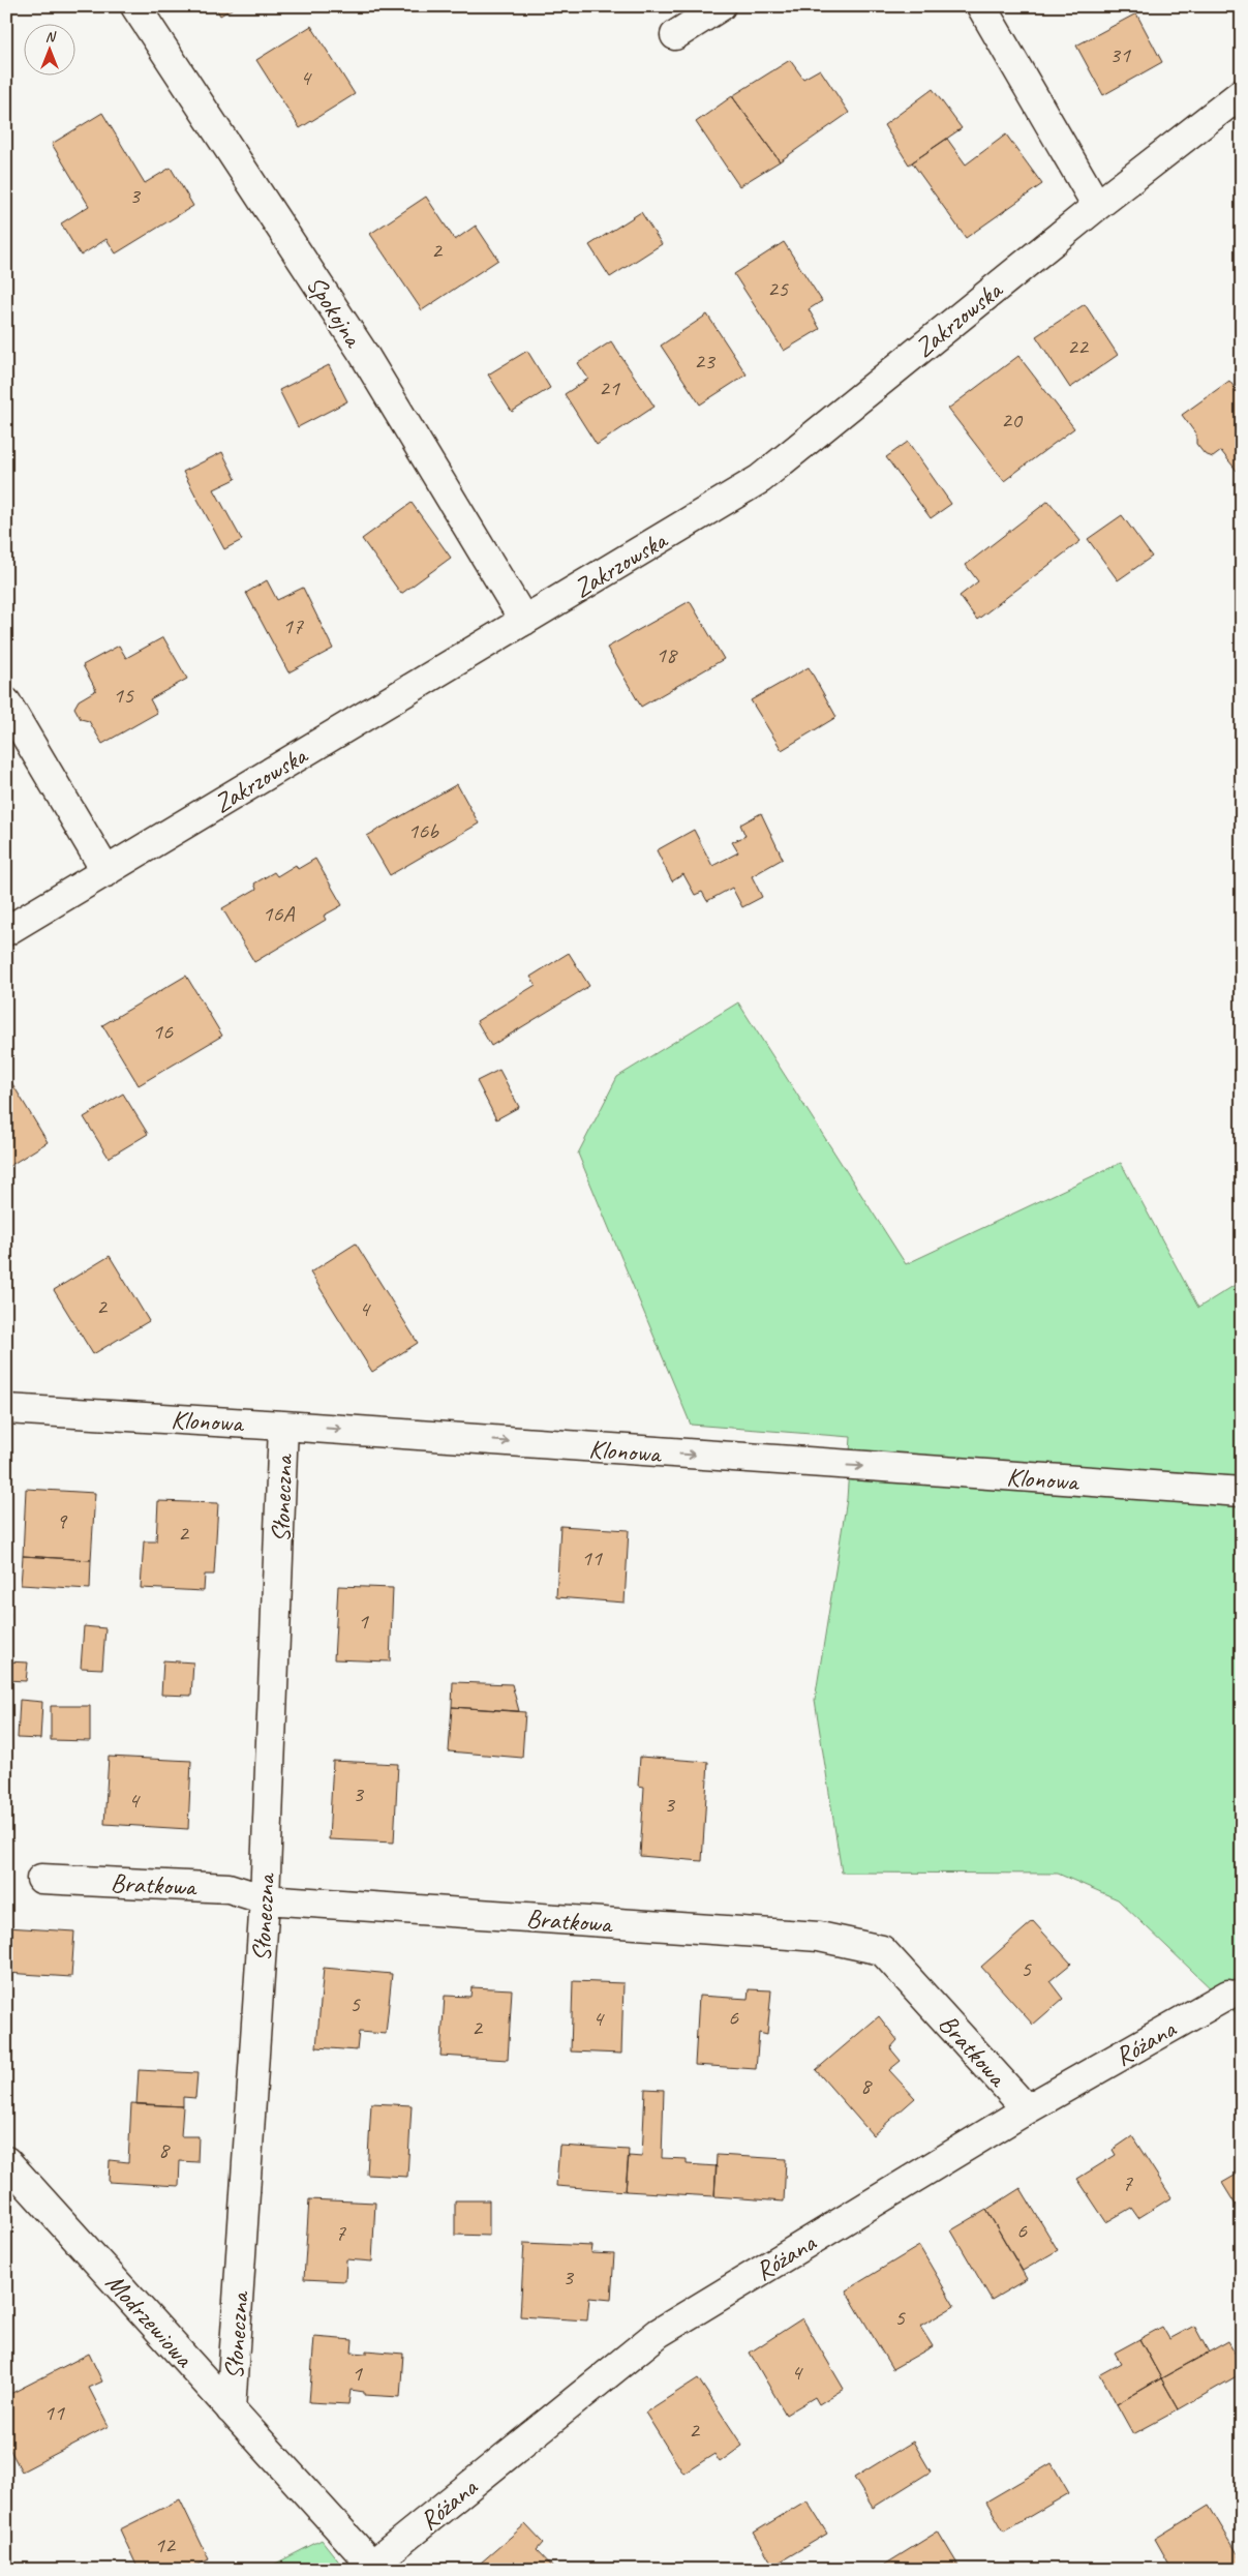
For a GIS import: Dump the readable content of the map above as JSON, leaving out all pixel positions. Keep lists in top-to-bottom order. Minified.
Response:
{"streets":{"street":["Spokojna","Zakrzowska","Klonowa","Słoneczna","Bratkowa","Różana","Modrzewiowa"]},"crossings":[["Spokojna","Zakrzowska"],["Klonowa","Słoneczna"],["Słoneczna","Bratkowa"],["Słoneczna","Modrzewiowa"],["Bratkowa","Różana"],["Różana","Modrzewiowa"]],"one_way":["Klonowa"],"house_numbers":["31","4","3","2","25","22","23","21","20","17","18","15","16b","16A","16","2","4","9","2","11","1","3","4","3","5","5","6","4","2","8","8","7","6","7","3","5","4","1","11","2","12"],"north":"top"}
